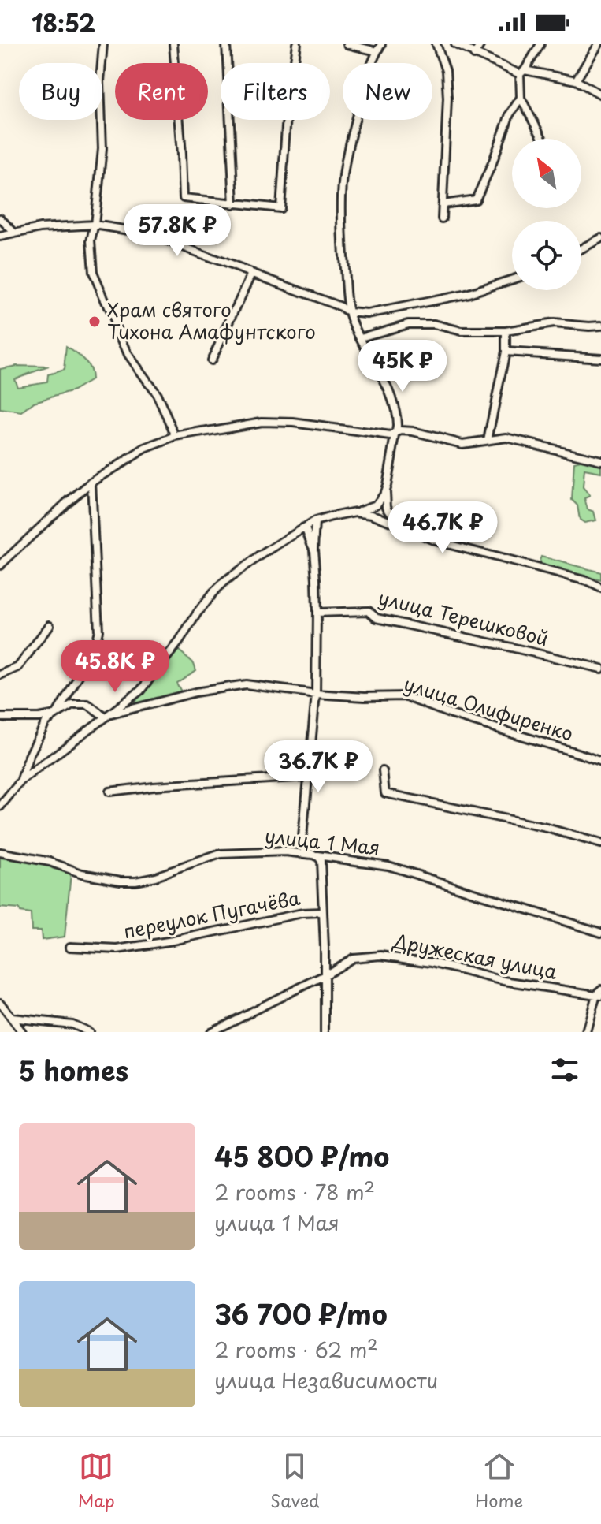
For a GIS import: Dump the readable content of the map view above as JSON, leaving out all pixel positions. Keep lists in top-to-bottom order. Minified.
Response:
{"streets":{"street":["улица Терешковой","улица Олифиренко","улица 1 Мая","переулок Пугачёва","Дружеская улица"]},"places":["Храм святого Тихона Амафунтского"],"north":"top left","page":{"status":"18:52","chip":["Buy","Rent","Filters","New"],"price":["57.8K ₽","45K ₽","46.7K ₽","45.8K ₽","36.7K ₽"],"heading":"5 homes","list":[{"name":"45 800 ₽/mo","note":"2 rooms · 78 m² · улица 1 Мая"},{"name":"36 700 ₽/mo","note":"2 rooms · 62 m² · улица Независимости"}],"tabs":["Map","Saved","Home"]}}
